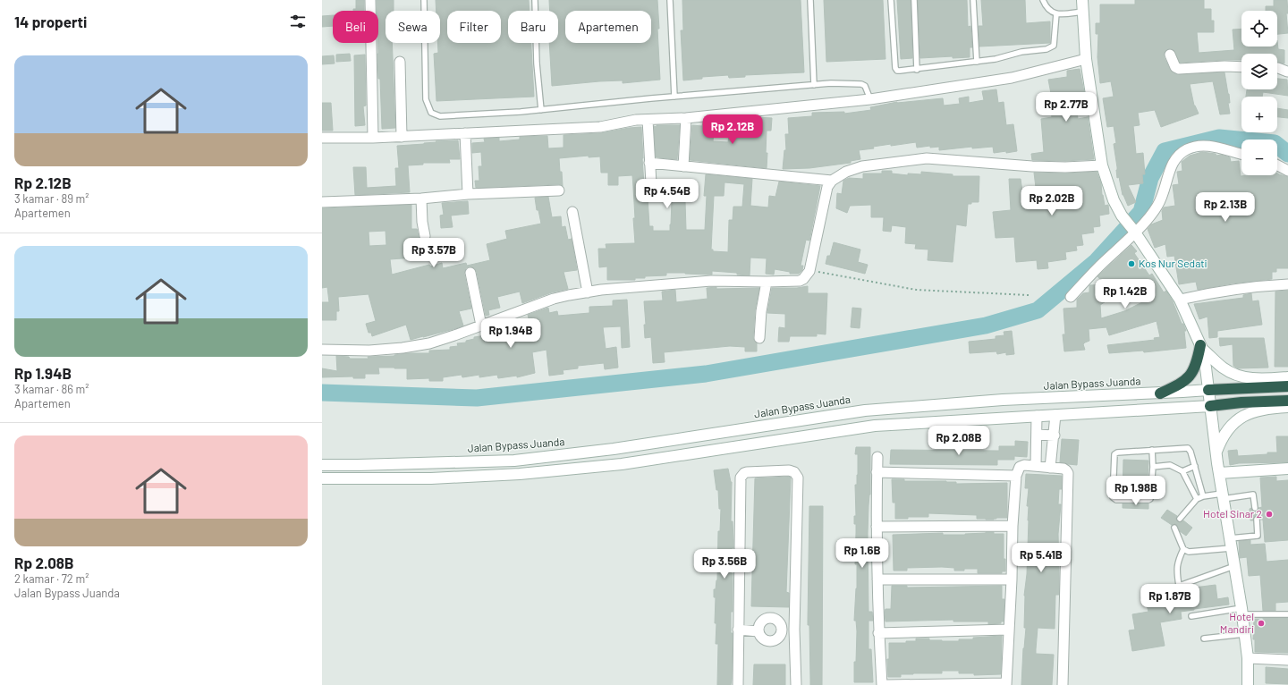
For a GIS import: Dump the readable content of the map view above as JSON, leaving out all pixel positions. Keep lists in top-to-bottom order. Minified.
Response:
{"streets":{"highway":["Jalan Bypass Juanda"]},"places":["Kos Nur Sedati","Hotel Sinar 2","Hotel Mandiri"],"page":{"heading":"14 properti","map_buttons":["+","−"],"chip":["Beli","Sewa","Filter","Baru","Apartemen"],"list":[{"name":"Rp 2.12B","note":"3 kamar · 89 m² · Apartemen"},{"name":"Rp 1.94B","note":"3 kamar · 86 m² · Apartemen"},{"name":"Rp 2.08B","note":"2 kamar · 72 m² · Jalan Bypass Juanda"}],"price":["Rp 2.77B","Rp 2.12B","Rp 4.54B","Rp 2.02B","Rp 2.13B","Rp 3.57B","Rp 1.42B","Rp 1.94B","Rp 2.08B","Rp 1.98B","Rp 1.6B","Rp 5.41B","Rp 3.56B","Rp 1.87B"]}}
